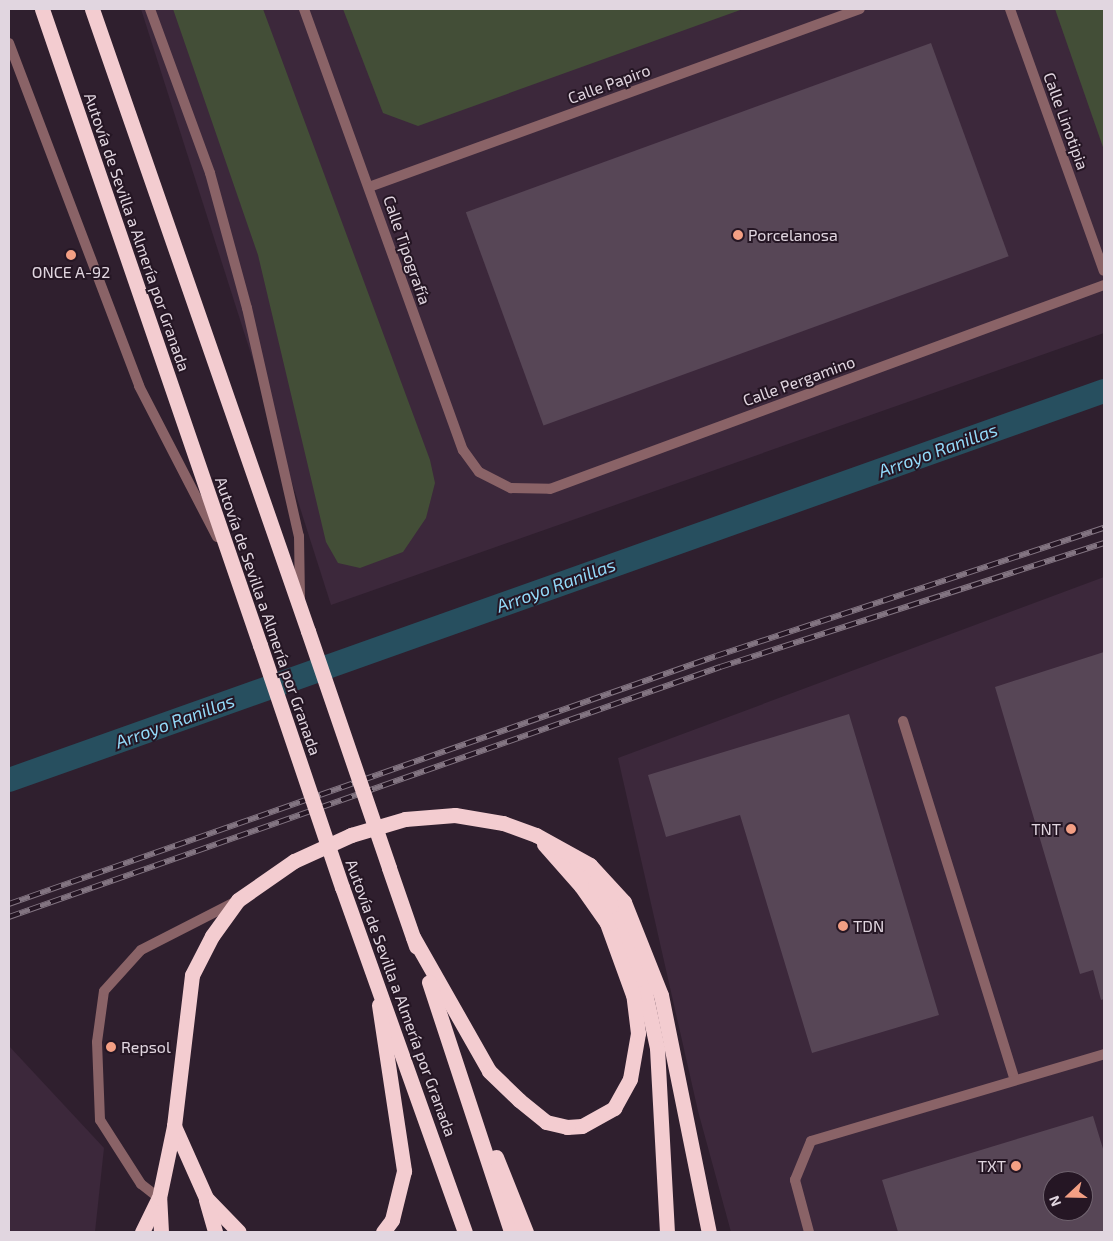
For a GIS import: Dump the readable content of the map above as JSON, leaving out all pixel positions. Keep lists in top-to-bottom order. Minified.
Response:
{"streets":{"highway":["Autovía de Sevilla a Almería por Granada"],"street":["Calle Papiro","Calle Linotipia","Calle Tipografía","Calle Pergamino"]},"crossings":[["Calle Papiro","Calle Tipografía"],["Calle Tipografía","Calle Pergamino"]],"water":["Arroyo Ranillas"],"places":["Porcelanosa","ONCE A-92","TNT","TDN","Repsol","TXT"],"north":"left"}
